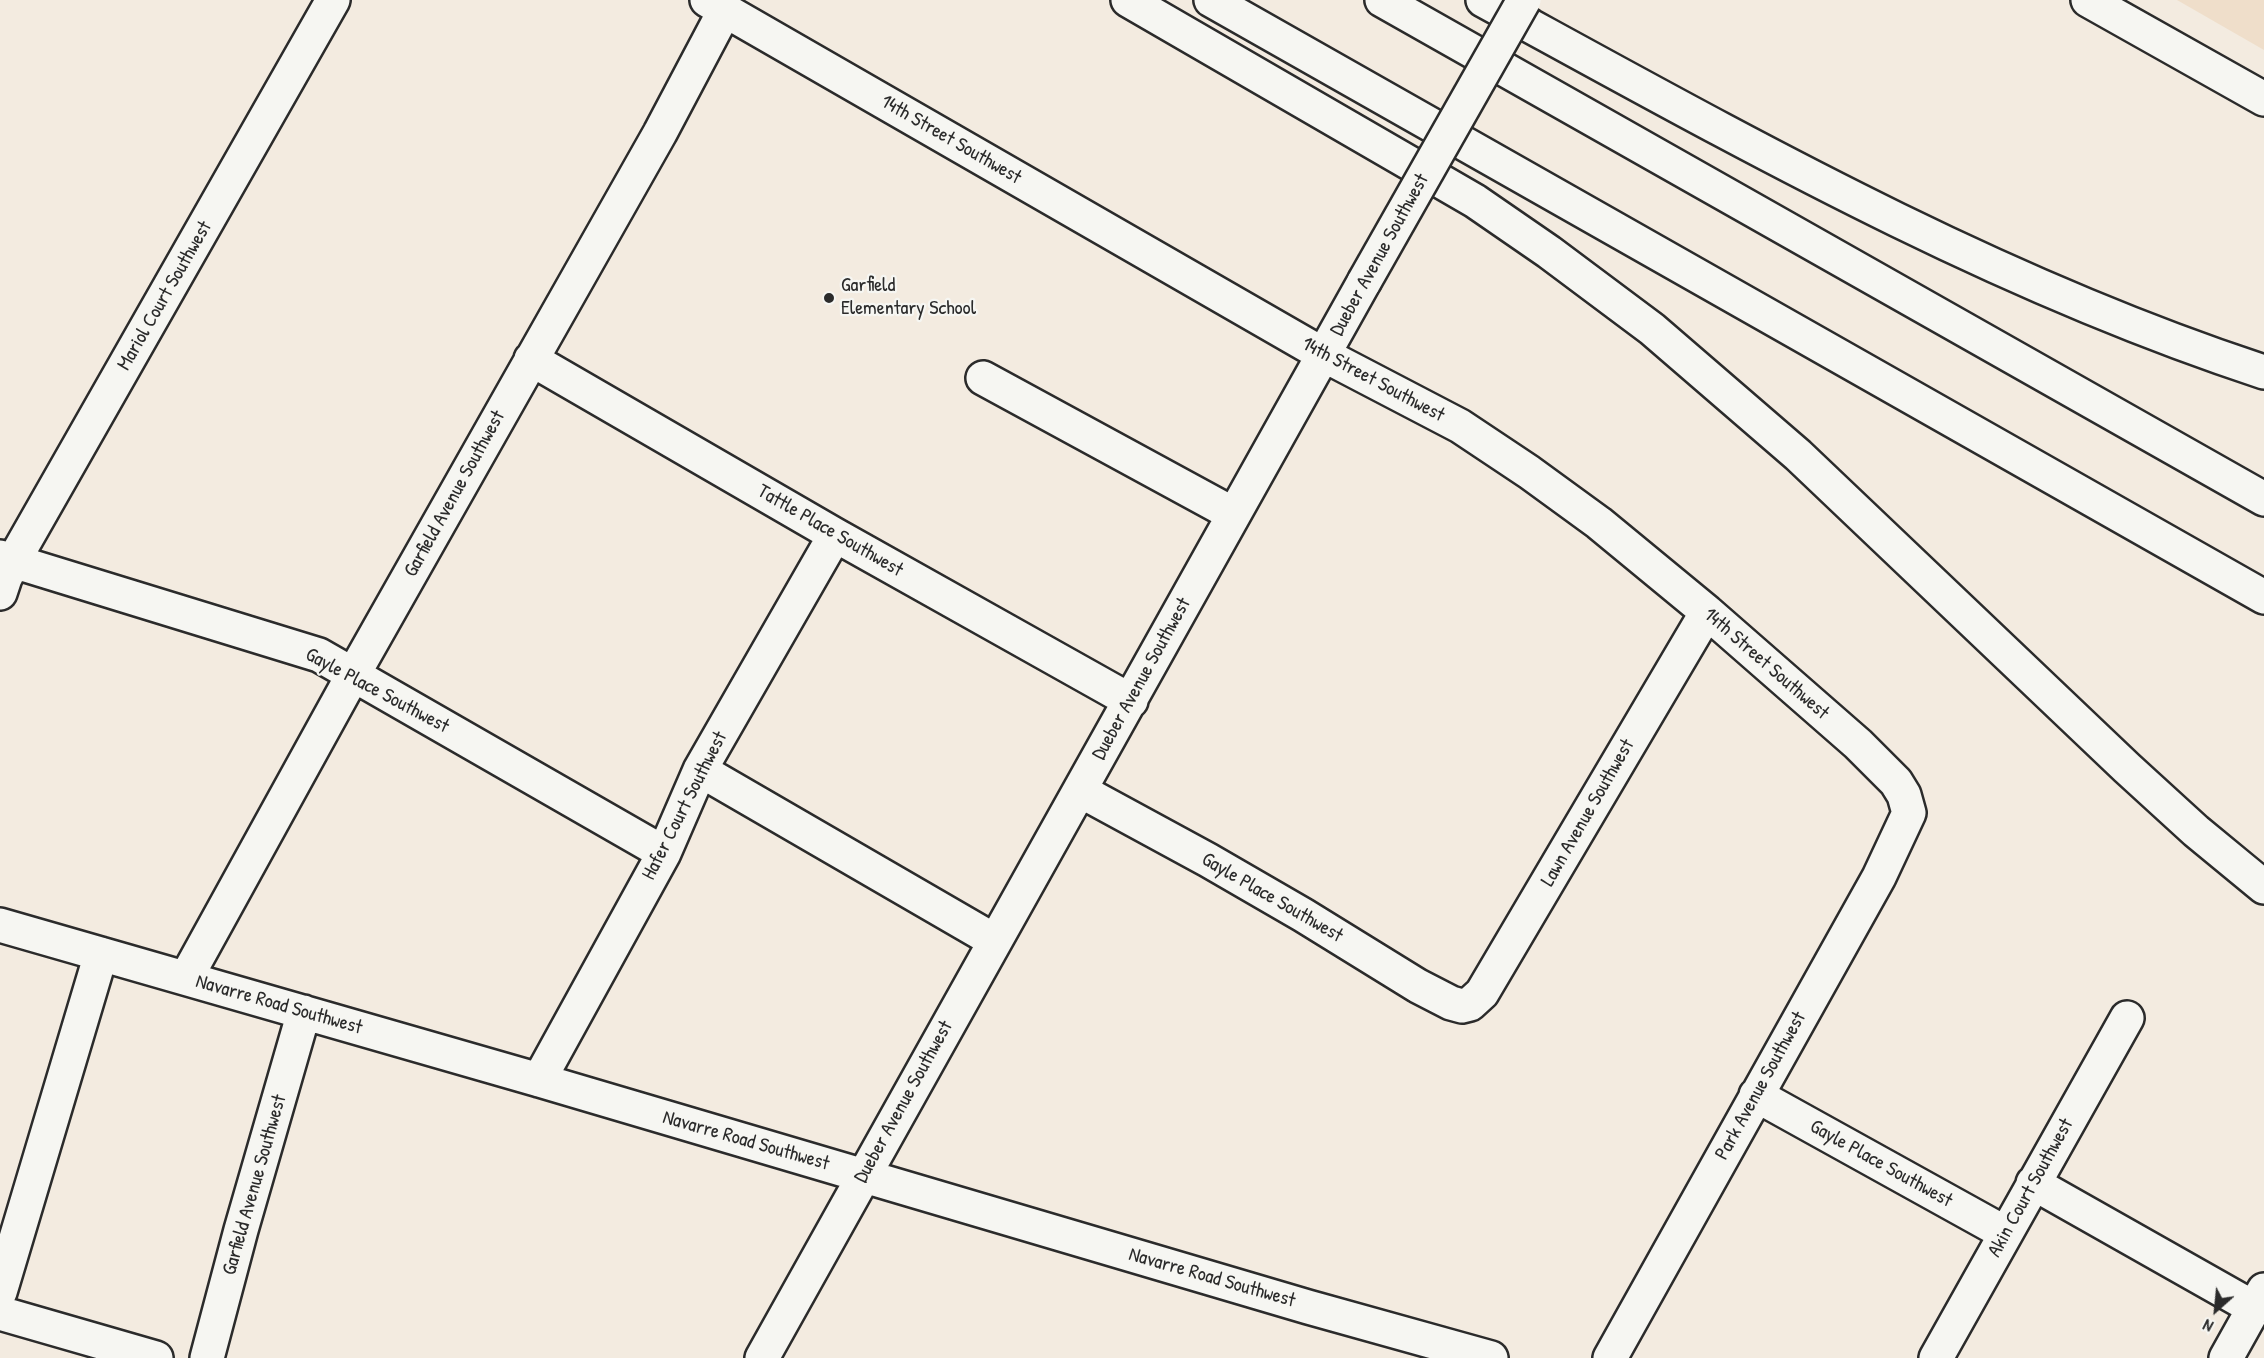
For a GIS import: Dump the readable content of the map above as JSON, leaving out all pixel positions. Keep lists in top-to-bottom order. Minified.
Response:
{"streets":{"main road":["14th Street Southwest","Dueber Avenue Southwest","Mariol Court Southwest","Garfield Avenue Southwest","Tattle Place Southwest","Gayle Place Southwest","Hafer Court Southwest","Lawn Avenue Southwest","Navarre Road Southwest","Park Avenue Southwest","Akin Court Southwest"]},"crossings":[["14th Street Southwest","Dueber Avenue Southwest"],["14th Street Southwest","Garfield Avenue Southwest"],["14th Street Southwest","Lawn Avenue Southwest"],["14th Street Southwest","Park Avenue Southwest"],["Dueber Avenue Southwest","Tattle Place Southwest"],["Dueber Avenue Southwest","Gayle Place Southwest"],["Dueber Avenue Southwest","Navarre Road Southwest"],["Mariol Court Southwest","Gayle Place Southwest"],["Garfield Avenue Southwest","Tattle Place Southwest"],["Garfield Avenue Southwest","Gayle Place Southwest"],["Garfield Avenue Southwest","Navarre Road Southwest"],["Tattle Place Southwest","Hafer Court Southwest"],["Gayle Place Southwest","Hafer Court Southwest"],["Gayle Place Southwest","Lawn Avenue Southwest"],["Gayle Place Southwest","Park Avenue Southwest"],["Gayle Place Southwest","Akin Court Southwest"],["Hafer Court Southwest","Navarre Road Southwest"]],"places":["Garfield Elementary School"],"north":"bottom left"}
